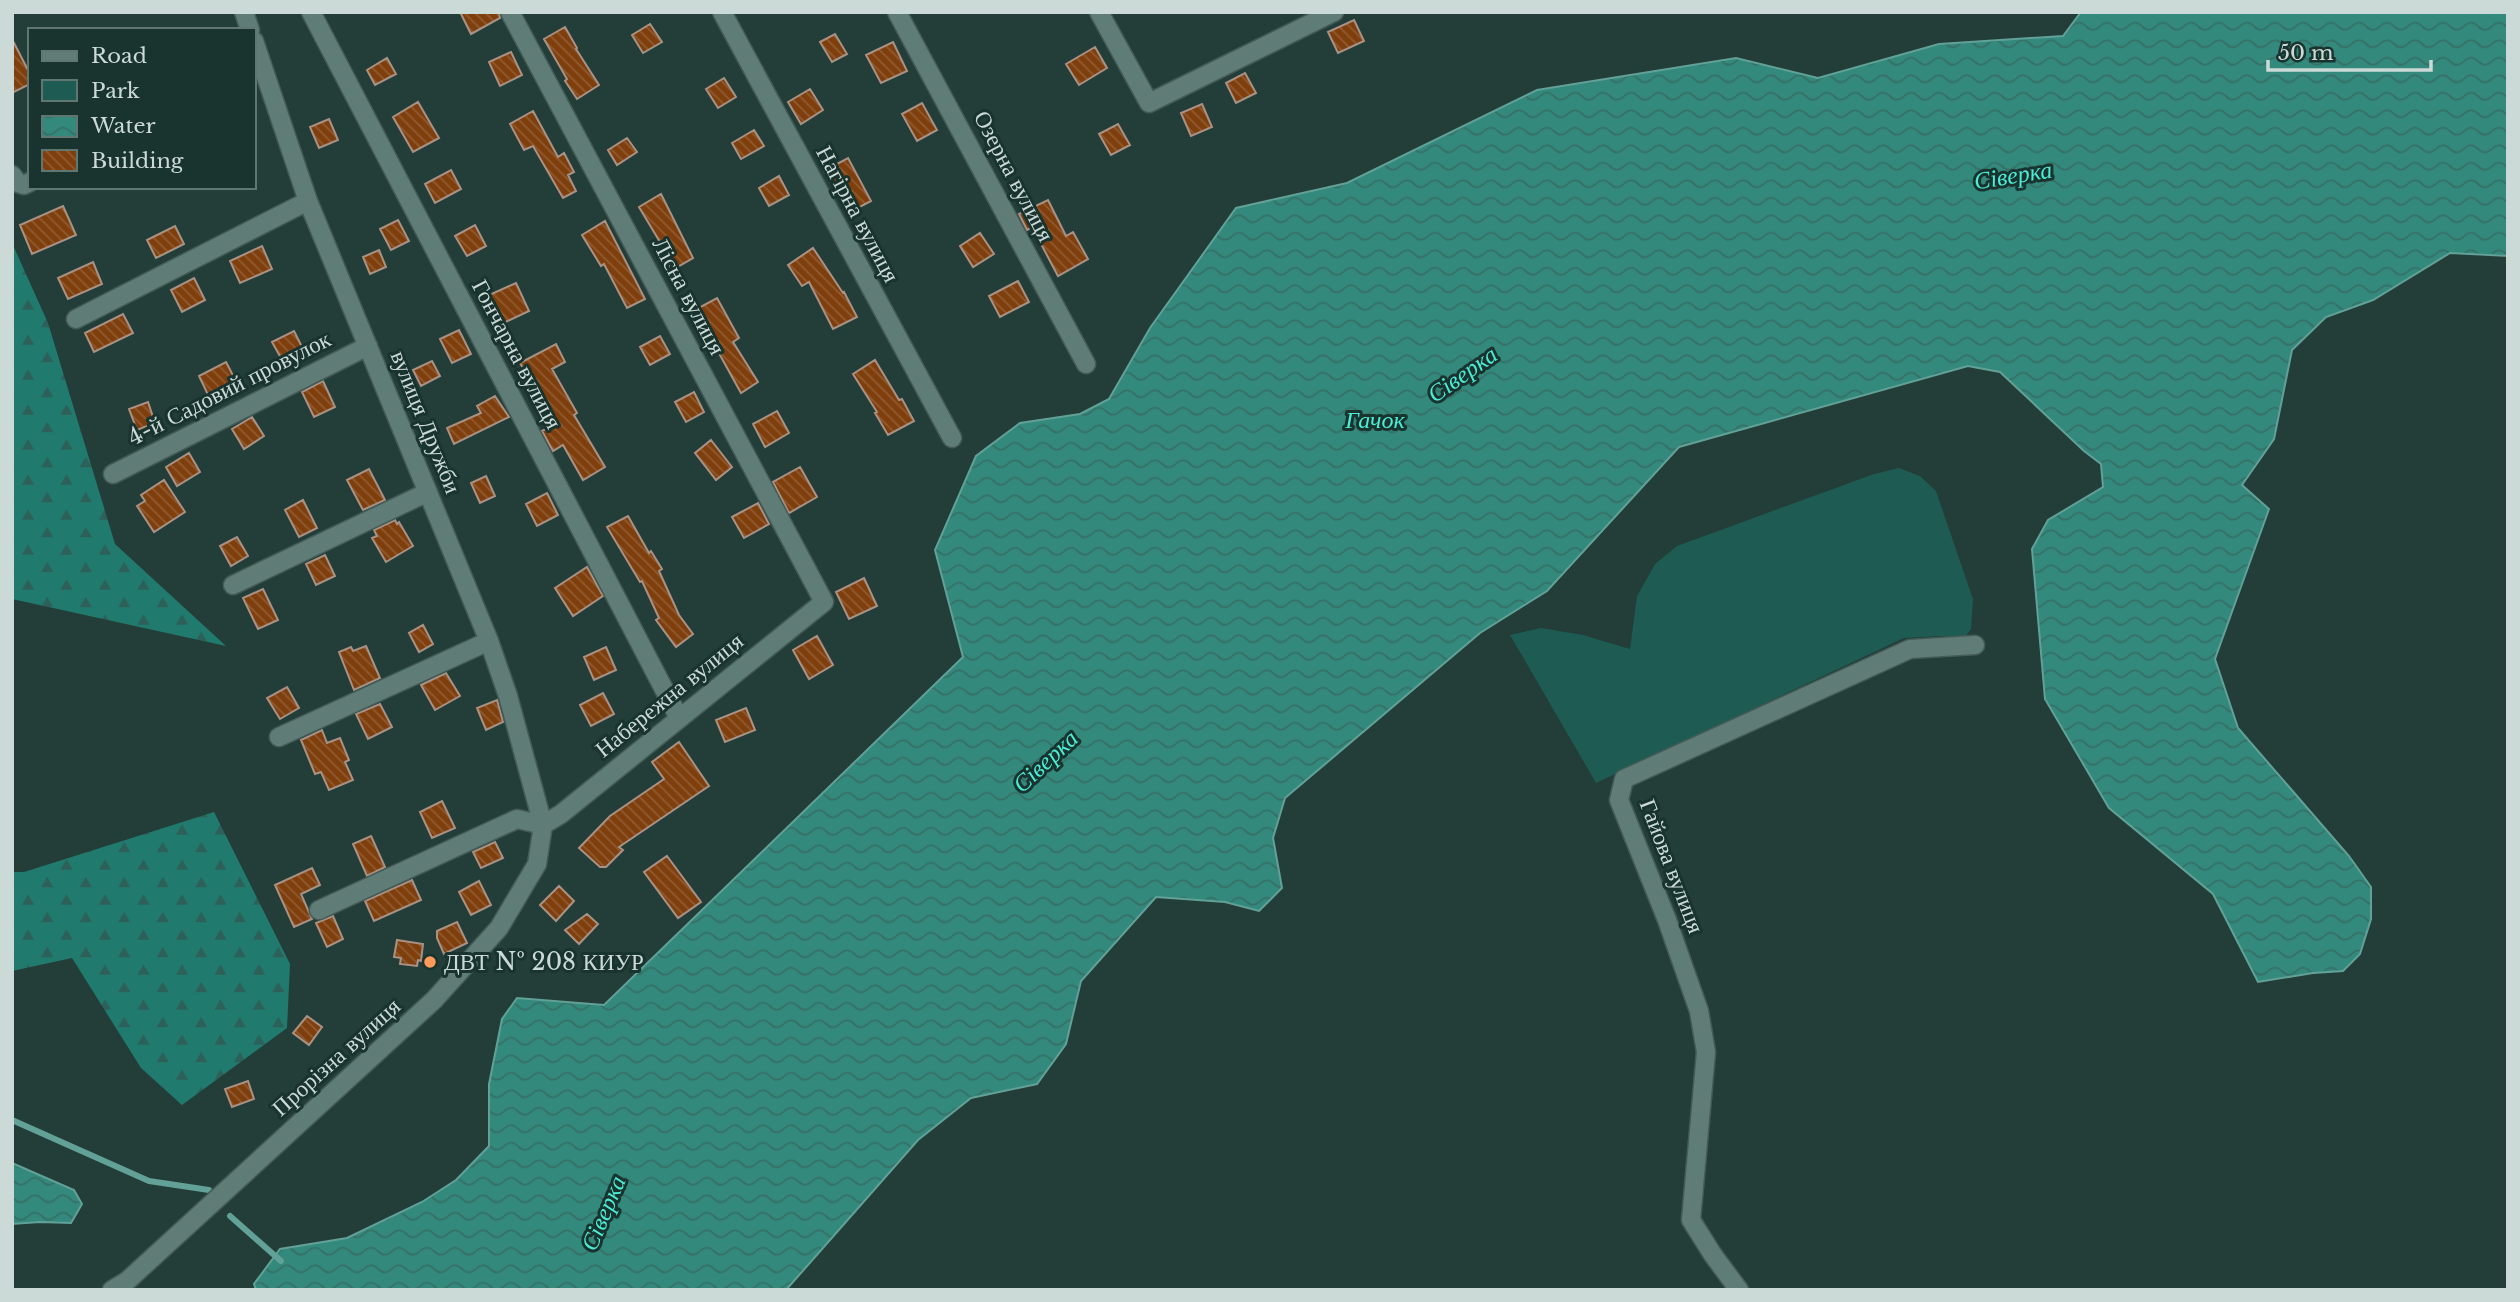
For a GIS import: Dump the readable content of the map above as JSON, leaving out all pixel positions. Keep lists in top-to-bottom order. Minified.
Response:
{"streets":{"street":["Озерна вулиця","Нагірна вулиця","Лісна вулиця","Гончарна вулиця","4-й Садовий провулок","вулиця Дружби","Набережна вулиця","Гайова вулиця","Прорізна вулиця"]},"crossings":[["Лісна вулиця","Набережна вулиця"],["Гончарна вулиця","Набережна вулиця"],["4-й Садовий провулок","вулиця Дружби"],["вулиця Дружби","Набережна вулиця"],["вулиця Дружби","Прорізна вулиця"],["Набережна вулиця","Прорізна вулиця"]],"water":["Сіверка","Гачок"],"places":["ДВТ № 208 КИУР"],"legend":["Road","Park","Water","Building"],"scale_bar":"50 m"}
